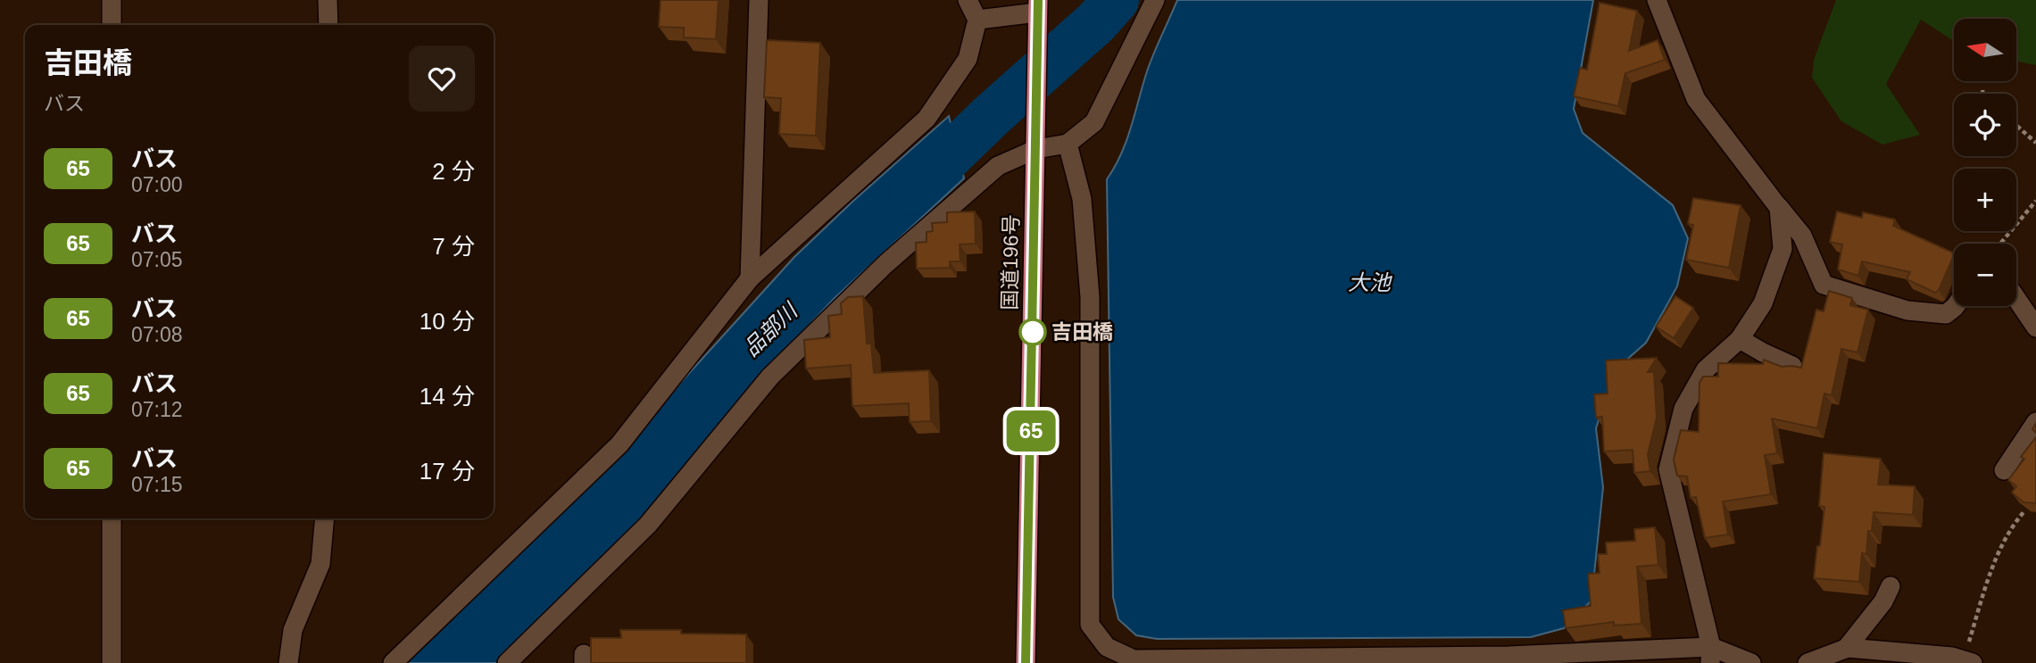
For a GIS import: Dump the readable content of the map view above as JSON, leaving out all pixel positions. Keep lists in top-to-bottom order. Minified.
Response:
{"streets":{"highway":["国道196号"]},"water":["大池","品部川"],"places":["吉田橋"],"lines":["bus line 65"],"north":"left","page":{"on_map":"65","map_buttons":["+","−"],"heading":["吉田橋","バス"],"list":[{"mark":"65","name":"バス","note":"07:00","value":"2 分"},{"mark":"65","name":"バス","note":"07:05","value":"7 分"},{"mark":"65","name":"バス","note":"07:08","value":"10 分"},{"mark":"65","name":"バス","note":"07:12","value":"14 分"},{"mark":"65","name":"バス","note":"07:15","value":"17 分"}]}}
